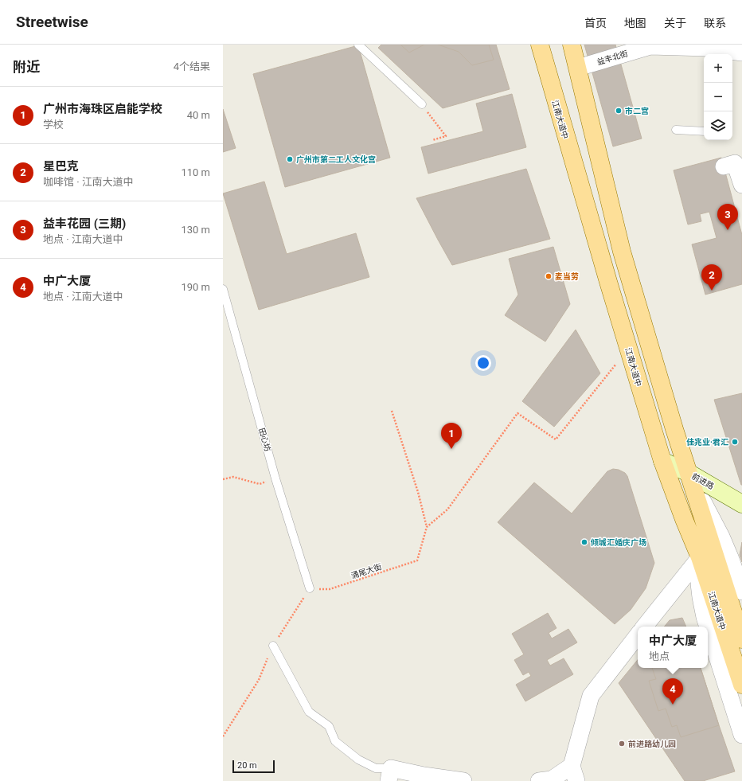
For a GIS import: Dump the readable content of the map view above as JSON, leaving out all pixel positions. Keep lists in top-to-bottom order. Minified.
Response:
{"streets":{"main road":["江南大道中","前进路"],"street":["益丰北街"],"lane":["田心坊"],"path":["涌尾大街"]},"crossings":[["益丰北街","江南大道中"],["江南大道中","前进路"],["田心坊","涌尾大街"]],"places":["市二宫","广州市第二工人文化宫","麦当劳","佳兆业·君汇","倾城汇婚庆广场","前进路幼儿园"],"scale_bar":"20 m","page":{"header":"Streetwise","nav":["首页","地图","关于","联系"],"heading":["附近","4个结果"],"map_buttons":["+","−"],"list":[{"mark":"1","name":"广州市海珠区启能学校","note":"学校","value":"40 m"},{"mark":"2","name":"星巴克","note":"咖啡馆 · 江南大道中","value":"110 m"},{"mark":"3","name":"益丰花园 (三期)","note":"地点 · 江南大道中","value":"130 m"},{"mark":"4","name":"中广大厦","note":"地点 · 江南大道中","value":"190 m"}],"pins":["3","2","1","4"],"popup":["中广大厦","地点"],"scale":"20 m"}}
